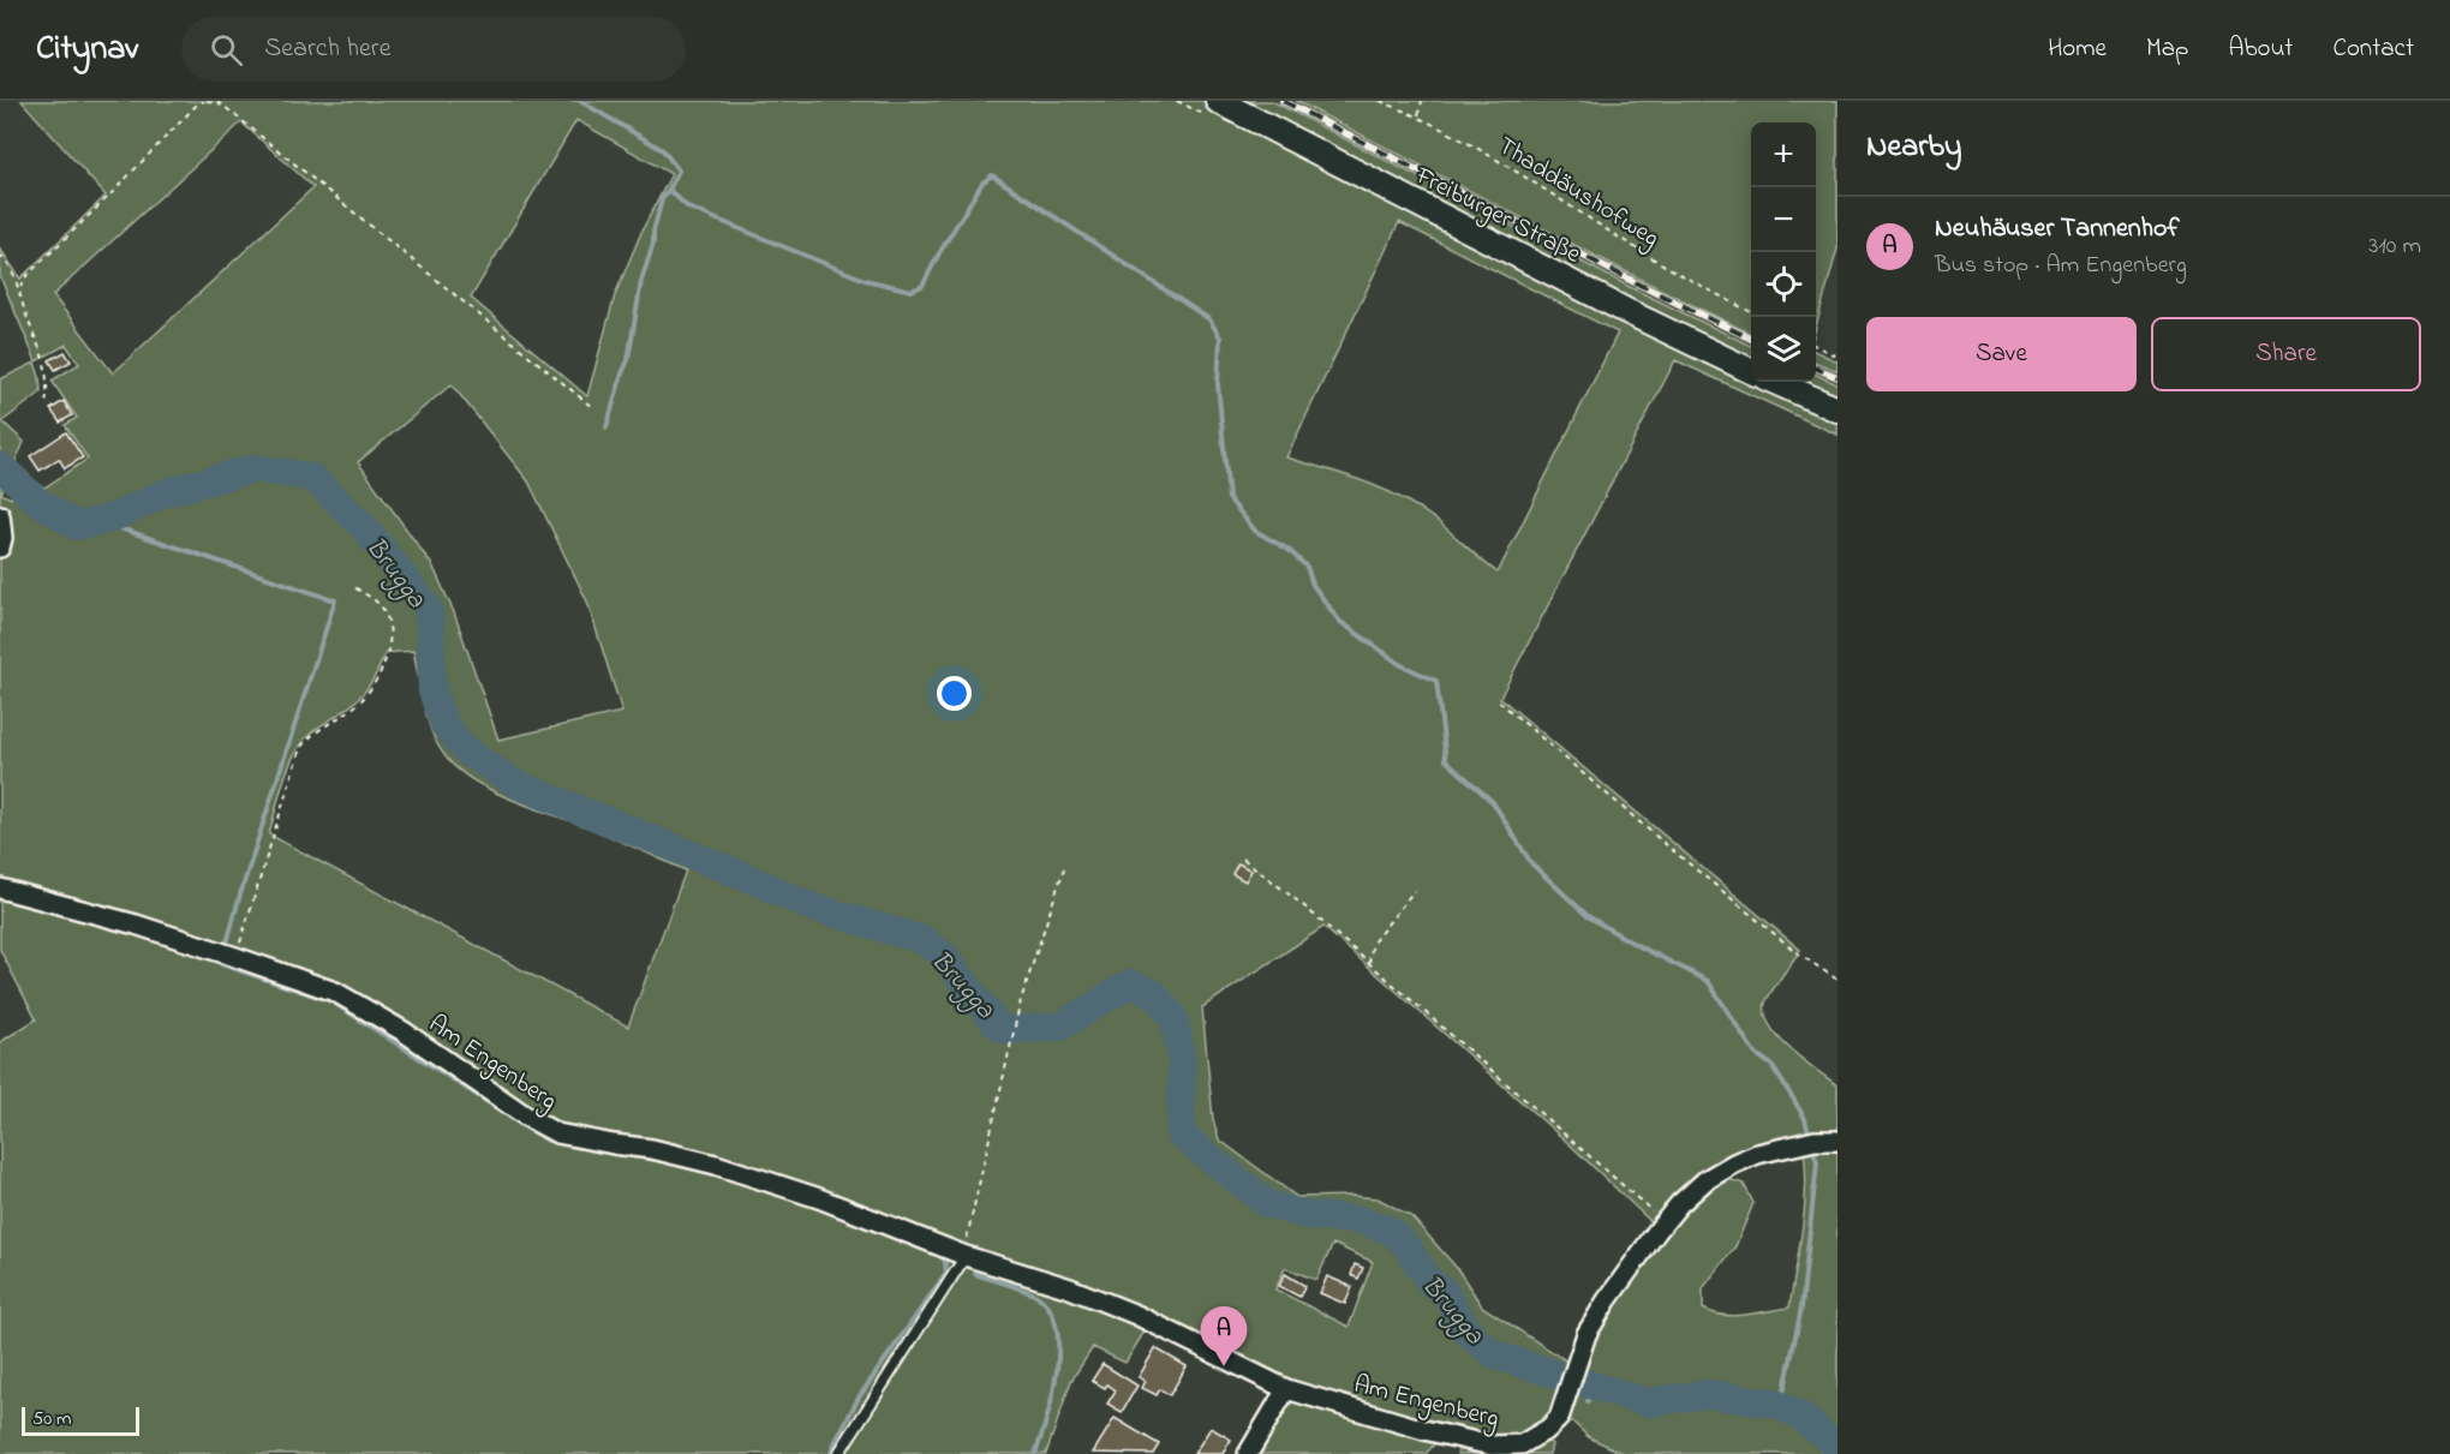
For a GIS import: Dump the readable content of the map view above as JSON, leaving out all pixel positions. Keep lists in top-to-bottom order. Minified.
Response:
{"streets":{"street":["Freiburger Straße","Am Engenberg"],"path":["Thaddäushofweg"]},"water":["Brugga"],"scale_bar":"50 m","page":{"header":"Citynav","search":"Search here","nav":["Home","Map","About","Contact"],"heading":"Nearby","map_buttons":["+","−"],"list":[{"mark":"A","name":"Neuhäuser Tannenhof","note":"Bus stop · Am Engenberg","value":"310 m"}],"buttons":["Save","Share"],"pins":"A","scale":"50 m"}}
